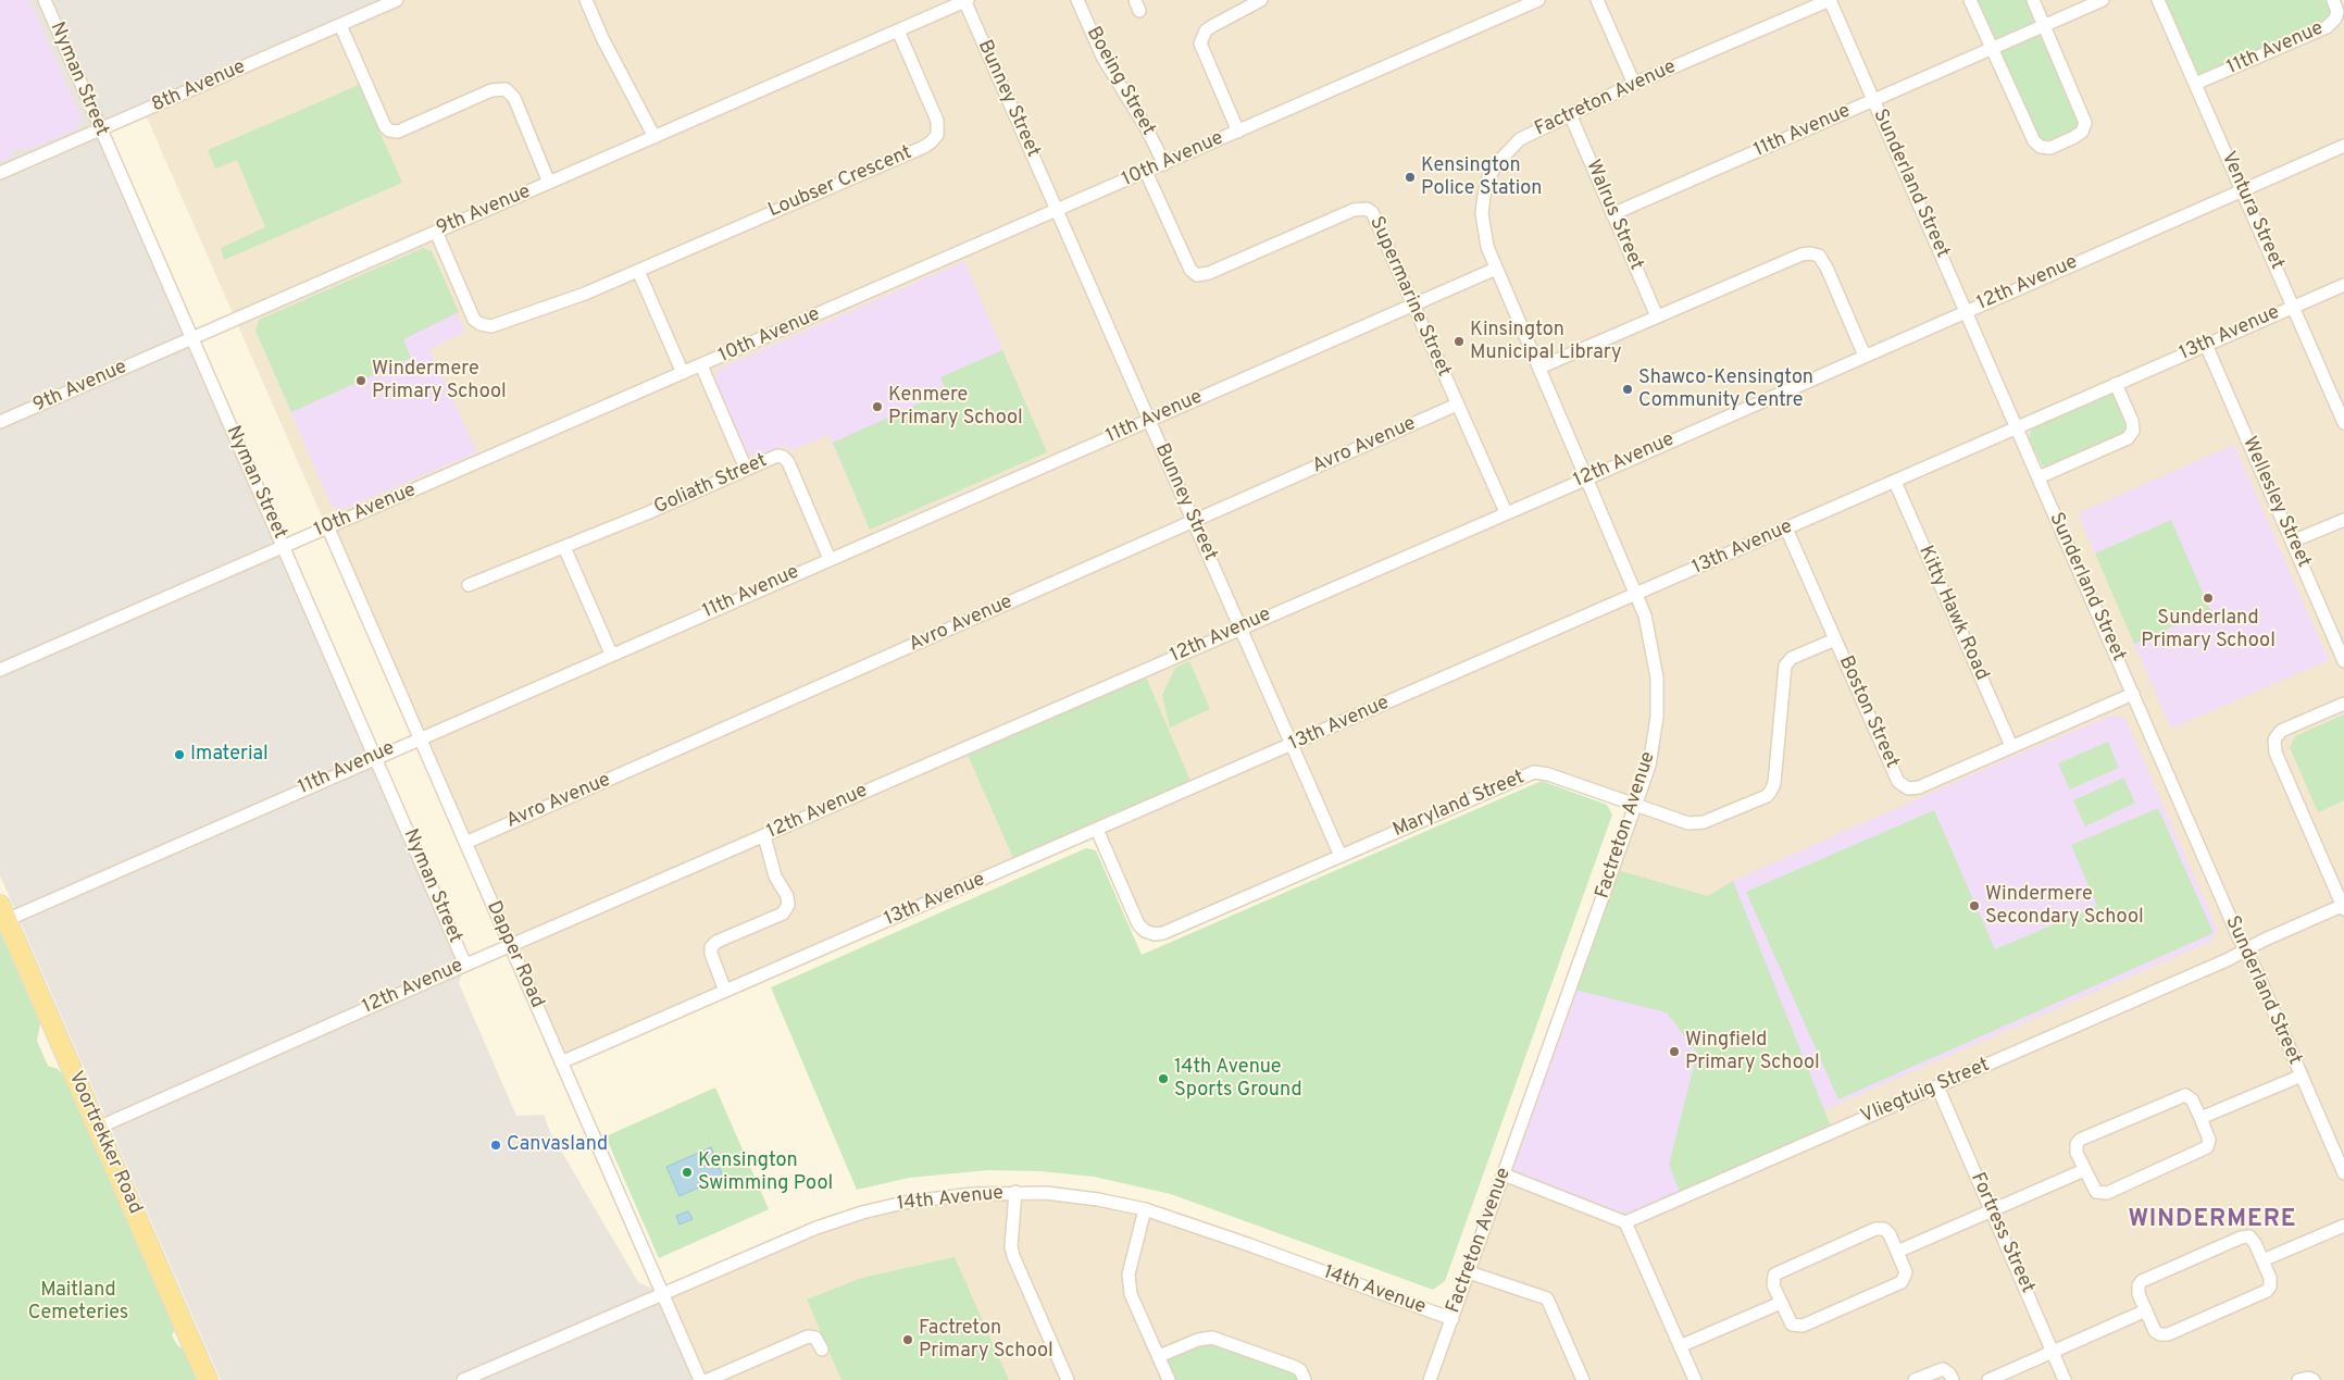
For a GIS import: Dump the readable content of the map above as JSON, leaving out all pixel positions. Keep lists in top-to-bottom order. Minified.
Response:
{"streets":{"main road":["Voortrekker Road"],"street":["11th Avenue","Nyman Street","Boeing Street","8th Avenue","Bunney Street","Factreton Avenue","10th Avenue","Loubser Crescent","Sunderland Street","9th Avenue","Ventura Street","Walrus Street","12th Avenue","Supermarine Street","13th Avenue","Avro Avenue","Goliath Street","Wellesley Street","Kitty Hawk Road","Boston Street","Maryland Street","Dapper Road","Vliegtuig Street","14th Avenue","Fortress Street"]},"crossings":[["11th Avenue","Nyman Street"],["11th Avenue","Bunney Street"],["11th Avenue","Factreton Avenue"],["11th Avenue","Sunderland Street"],["11th Avenue","Ventura Street"],["11th Avenue","Walrus Street"],["11th Avenue","Supermarine Street"],["11th Avenue","Goliath Street"],["11th Avenue","Dapper Road"],["11th Avenue","Voortrekker Road"],["Nyman Street","8th Avenue"],["Nyman Street","10th Avenue"],["Nyman Street","9th Avenue"],["Nyman Street","12th Avenue"],["Boeing Street","10th Avenue"],["Bunney Street","10th Avenue"],["Bunney Street","9th Avenue"],["Bunney Street","12th Avenue"],["Bunney Street","13th Avenue"],["Bunney Street","Avro Avenue"],["Bunney Street","Maryland Street"],["Factreton Avenue","Sunderland Street"],["Factreton Avenue","Walrus Street"],["Factreton Avenue","12th Avenue"],["Factreton Avenue","13th Avenue"],["Factreton Avenue","Maryland Street"],["Factreton Avenue","14th Avenue"],["10th Avenue","Supermarine Street"],["10th Avenue","Dapper Road"],["Loubser Crescent","9th Avenue"],["Sunderland Street","12th Avenue"],["Sunderland Street","13th Avenue"],["Sunderland Street","Boston Street"],["Sunderland Street","Vliegtuig Street"],["Ventura Street","12th Avenue"],["Ventura Street","13th Avenue"],["12th Avenue","Supermarine Street"],["12th Avenue","Dapper Road"],["12th Avenue","Voortrekker Road"],["Supermarine Street","Avro Avenue"],["13th Avenue","Wellesley Street"],["13th Avenue","Kitty Hawk Road"],["13th Avenue","Boston Street"],["13th Avenue","Maryland Street"],["13th Avenue","Dapper Road"],["Avro Avenue","Dapper Road"],["Kitty Hawk Road","Boston Street"],["Boston Street","Maryland Street"],["Dapper Road","14th Avenue"],["Vliegtuig Street","Fortress Street"]],"districts":["WINDERMERE"],"parks":["Maitland Cemeteries"],"places":["Kensington Police Station","Kinsington Municipal Library","Windermere Primary School","Shawco-Kensington Community Centre","Kenmere Primary School","Sunderland Primary School","Imaterial","Windermere Secondary School","Wingfield Primary School","14th Avenue Sports Ground","Canvasland","Kensington Swimming Pool","Factreton Primary School"]}
